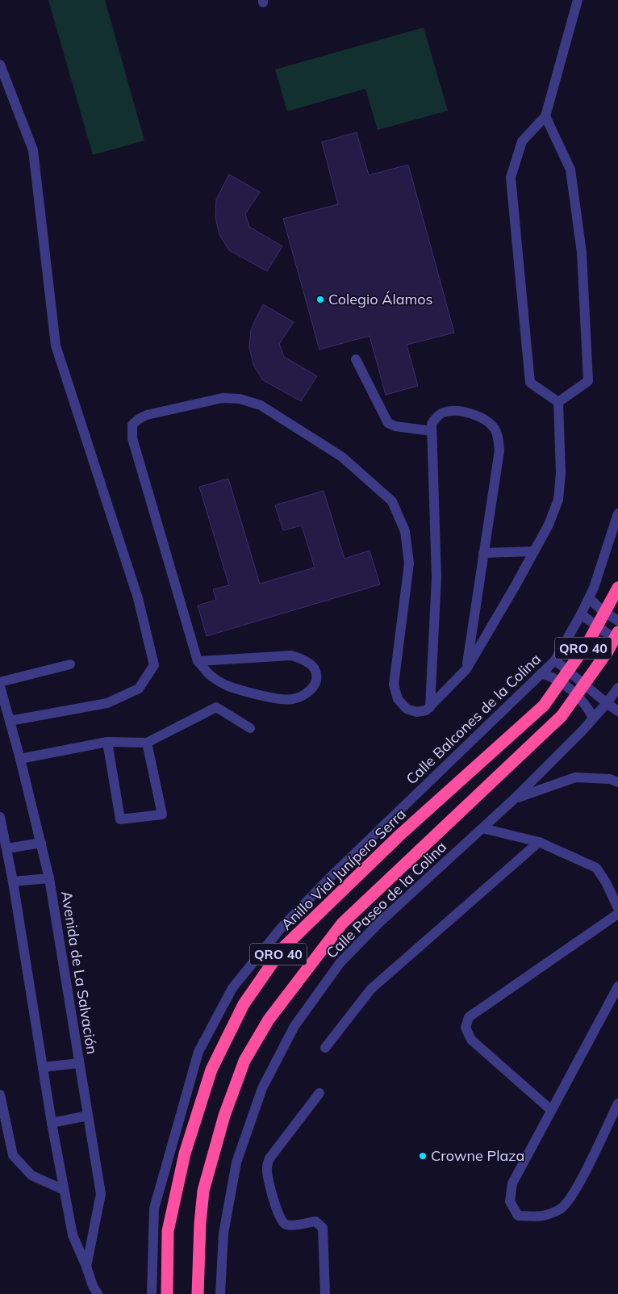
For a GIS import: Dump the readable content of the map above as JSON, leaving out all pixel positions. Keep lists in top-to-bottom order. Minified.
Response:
{"streets":{"highway":["QRO 40","Anillo Vial Junípero Serra"],"street":["Calle Balcones de la Colina","Calle Paseo de la Colina","Avenida de La Salvación"]},"places":["Colegio Álamos","Crowne Plaza"]}
